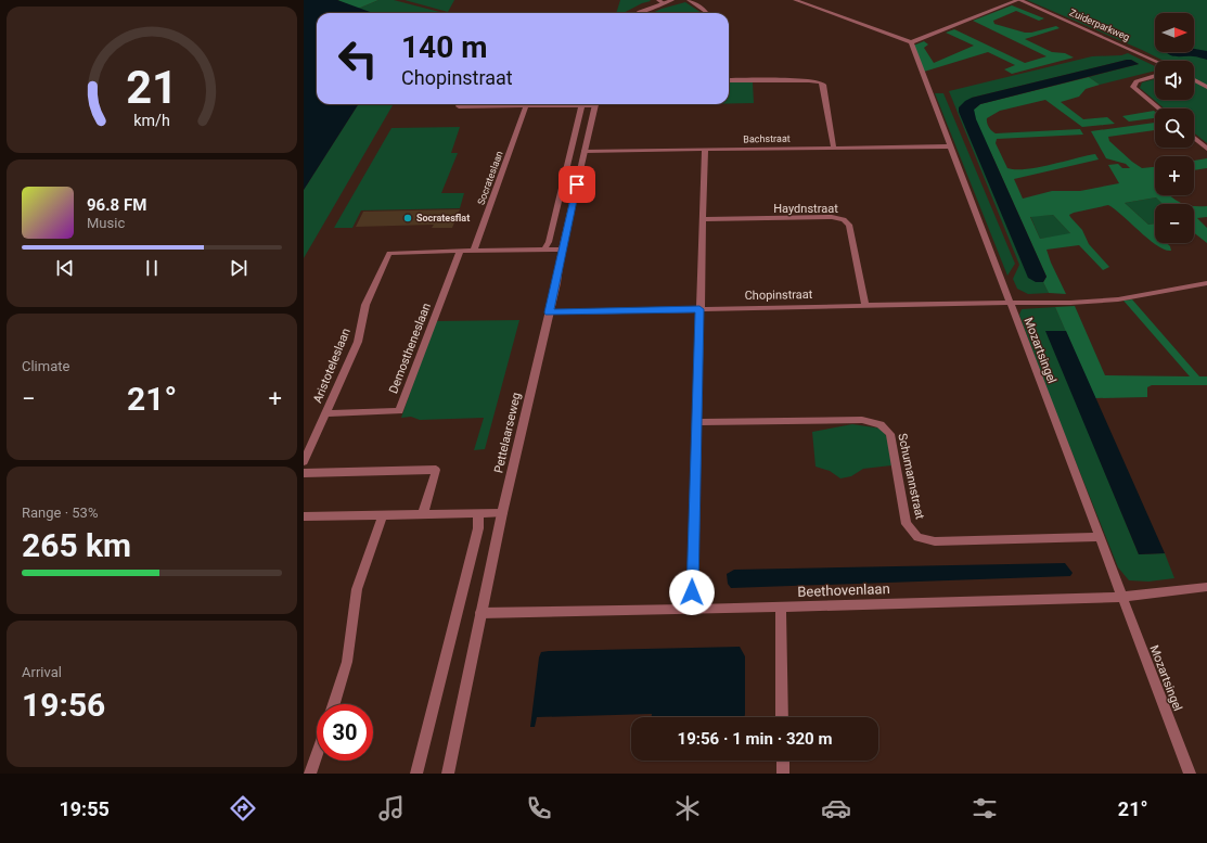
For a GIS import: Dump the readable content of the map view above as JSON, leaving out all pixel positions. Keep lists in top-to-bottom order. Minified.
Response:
{"streets":{"street":["Zuiderparkweg","Bachstraat","Socrateslaan","Haydnstraat","Chopinstraat","Demostheneslaan","Mozartsingel","Aristoteleslaan","Pettelaarseweg","Schumannstraat","Beethovenlaan"]},"crossings":[["Bachstraat","Mozartsingel"],["Bachstraat","Pettelaarseweg"],["Haydnstraat","Chopinstraat"],["Chopinstraat","Mozartsingel"],["Chopinstraat","Pettelaarseweg"],["Demostheneslaan","Aristoteleslaan"],["Mozartsingel","Schumannstraat"],["Mozartsingel","Beethovenlaan"],["Pettelaarseweg","Beethovenlaan"]],"places":["Socratesflat"],"north":"right","page":{"map_buttons":["+","−"],"turn":["140 m","Chopinstraat"],"song":["96.8 FM","Music"],"tile":["Climate",["Range · 53%","265 km"],["Arrival","19:56"]],"heat":["−","21°","+"],"limit":"30","trip":"19:56 · 1 min · 320 m","tabs":["19:55","21°"],"gauge":["21","km/h"]}}
